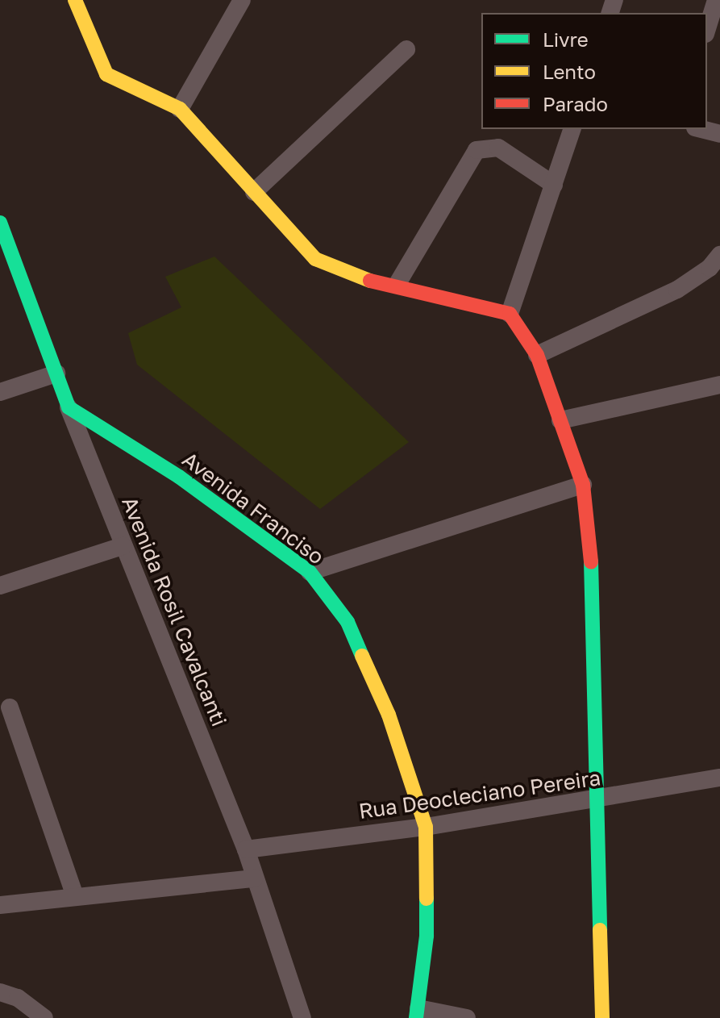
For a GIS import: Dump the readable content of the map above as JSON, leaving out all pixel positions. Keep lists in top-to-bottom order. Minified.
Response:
{"streets":{"street":["Avenida Franciso","Avenida Rosil Cavalcanti","Rua Deocleciano Pereira"]},"crossings":[["Avenida Franciso","Avenida Rosil Cavalcanti"],["Avenida Franciso","Rua Deocleciano Pereira"],["Avenida Rosil Cavalcanti","Rua Deocleciano Pereira"]],"legend":["Livre","Lento","Parado"]}
